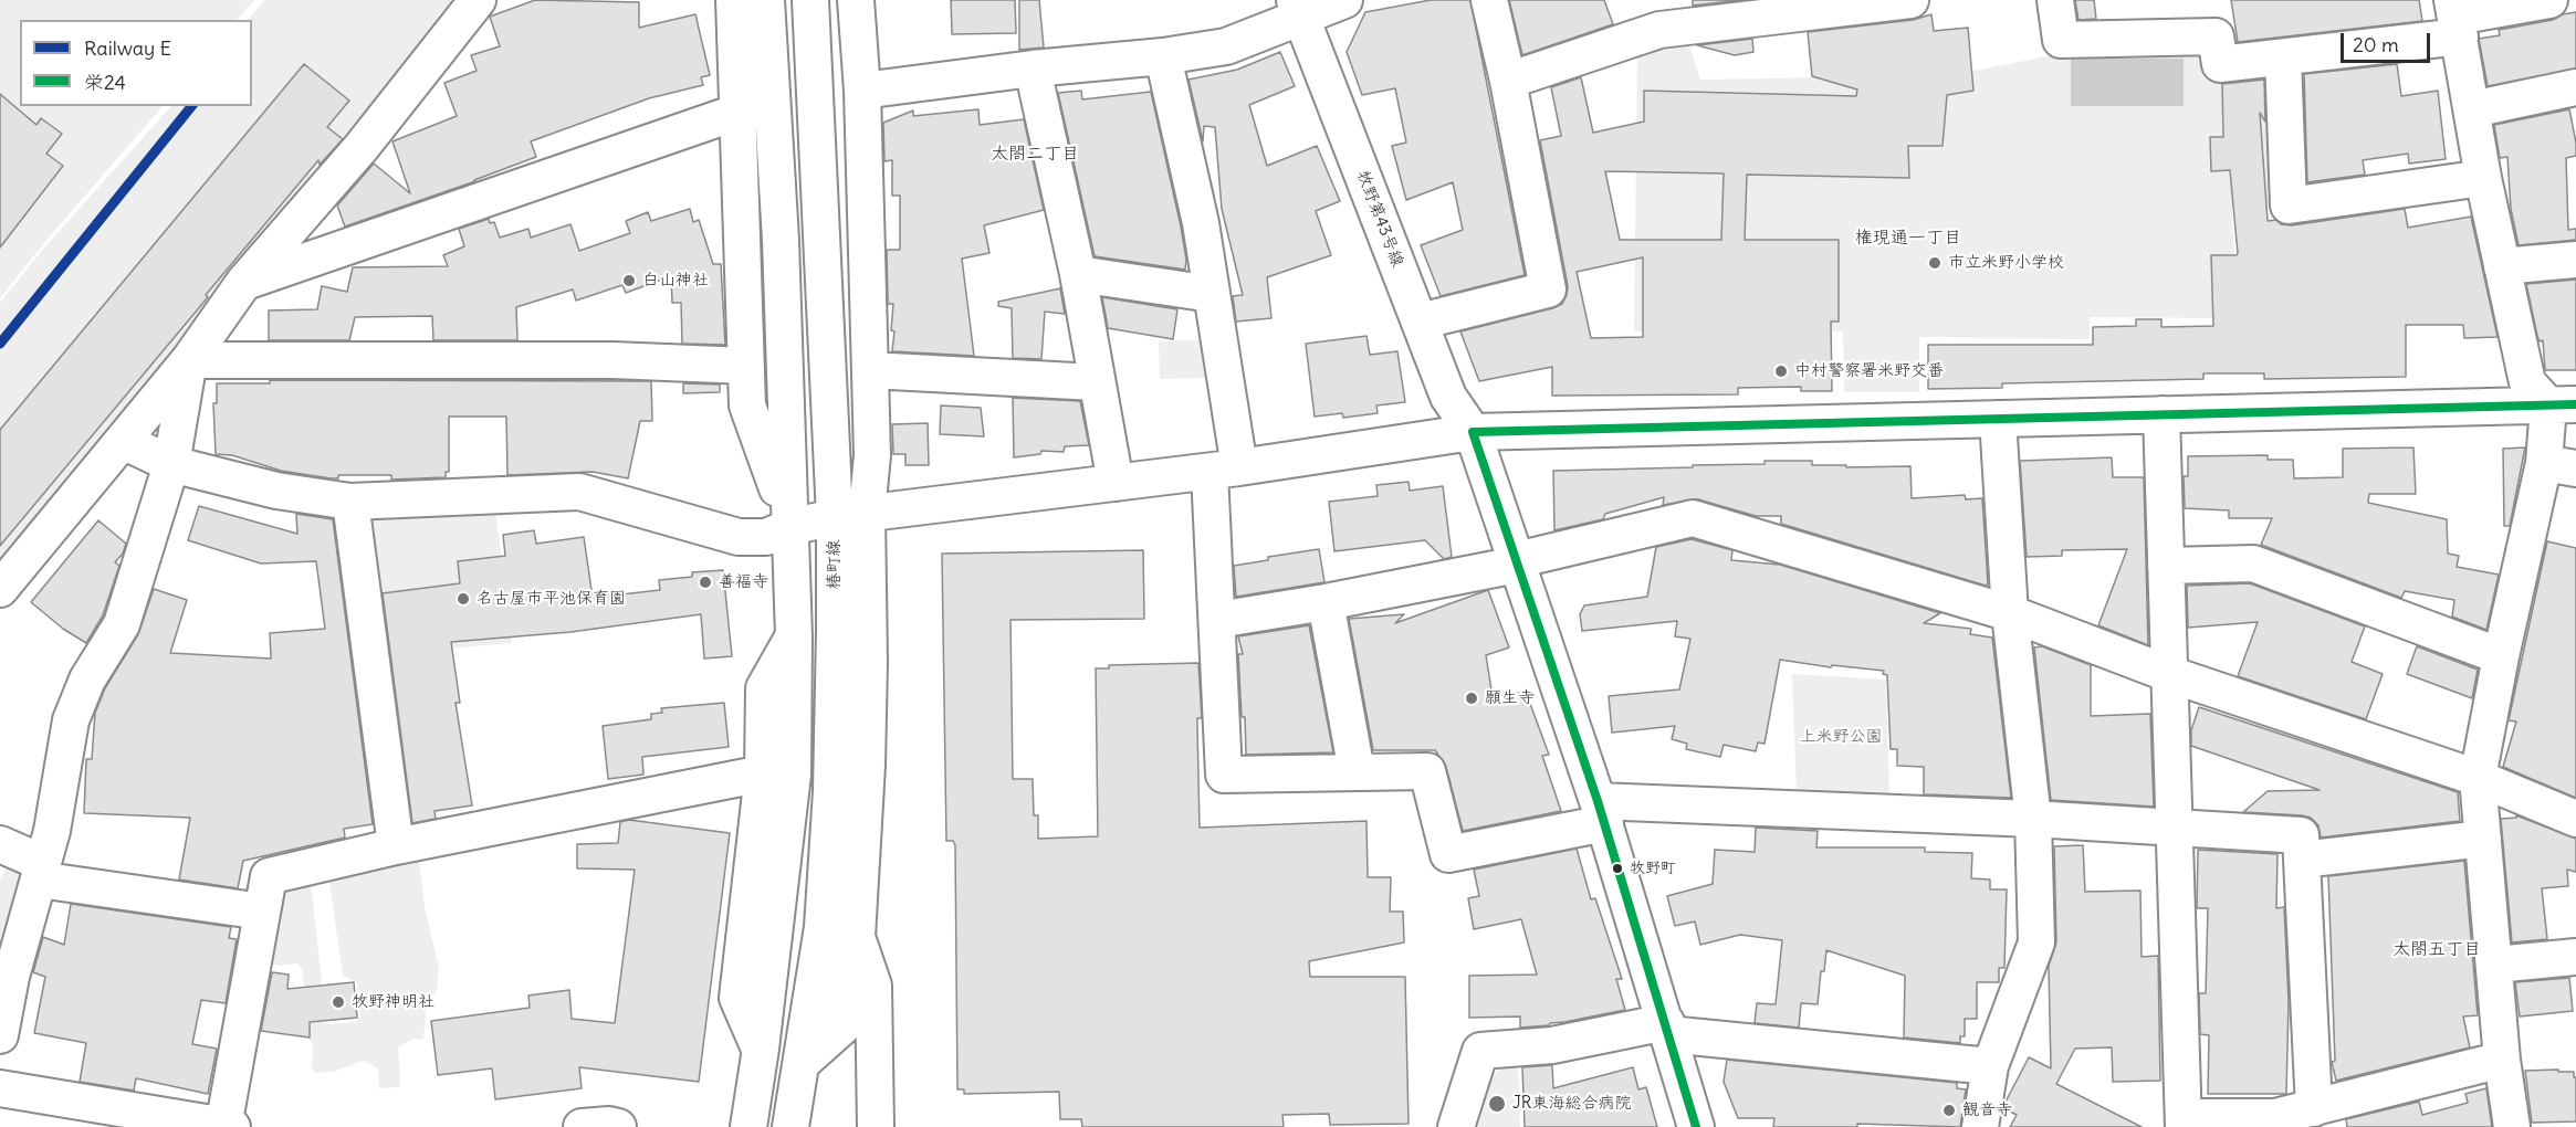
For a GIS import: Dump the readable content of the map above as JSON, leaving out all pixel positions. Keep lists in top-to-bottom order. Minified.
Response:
{"streets":{"street":["牧野第43号線","椿町線"]},"districts":["太閤二丁目","権現通一丁目","太閤五丁目"],"parks":["上米野公園"],"places":["市立米野小学校","白山神社","中村警察署米野交番","善福寺","名古屋市平池保育園","願生寺","牧野町","牧野神明社","JR東海総合病院","観音寺"],"lines":["rail line E","transit line 栄24"],"legend":["Railway E","栄24"],"scale_bar":"20 m"}
